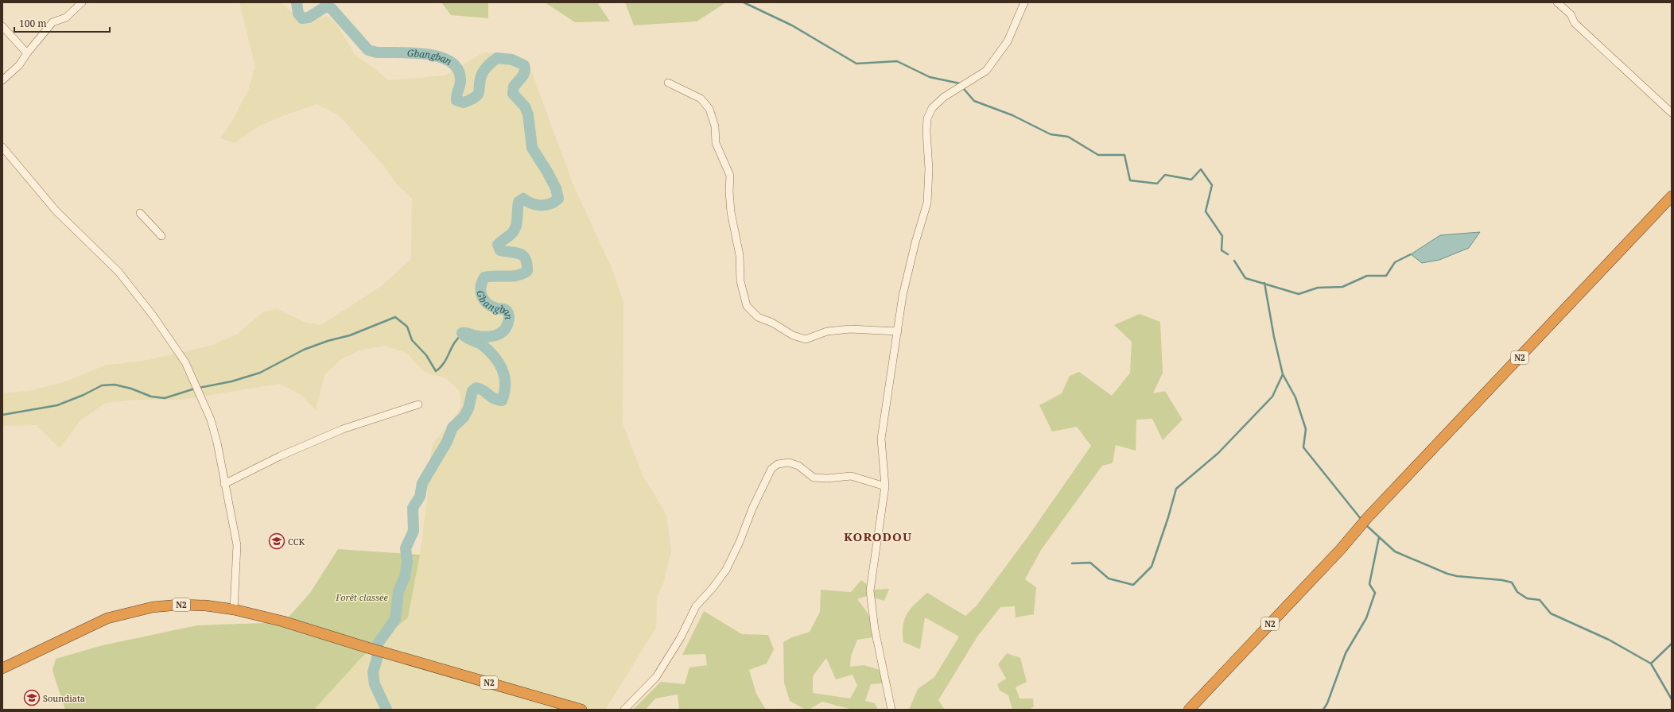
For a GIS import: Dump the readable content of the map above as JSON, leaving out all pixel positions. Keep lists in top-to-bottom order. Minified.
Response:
{"streets":{"highway":["N2"]},"districts":["KORODOU"],"water":["Gbangban"],"parks":["Forêt classée"],"places":{"school or university":["CCK","Soundiata"]},"scale_bar":"100 m"}
